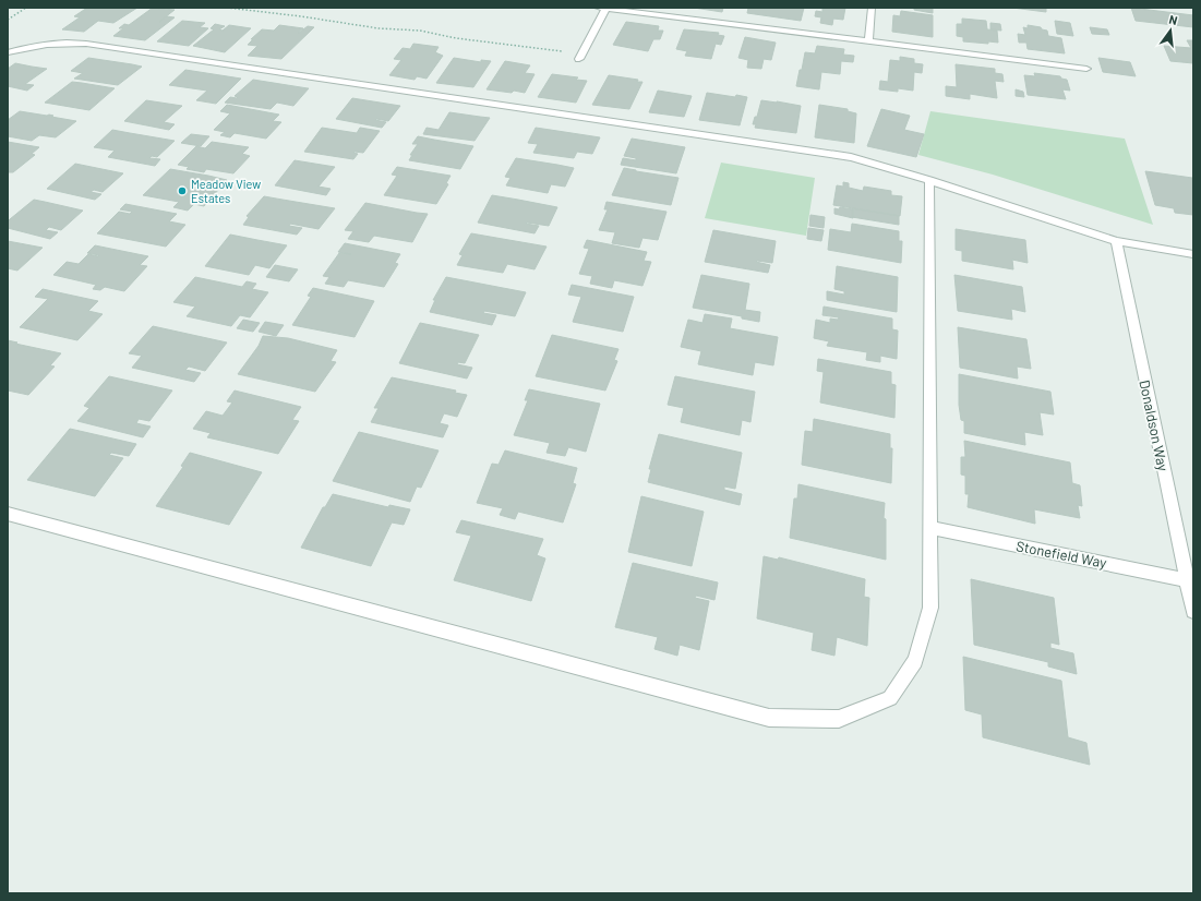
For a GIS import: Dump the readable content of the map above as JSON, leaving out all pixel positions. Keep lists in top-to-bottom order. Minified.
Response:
{"streets":{"street":["Donaldson Way","Stonefield Way"]},"crossings":[["Donaldson Way","Stonefield Way"]],"places":["Meadow View Estates"],"north":"top"}
